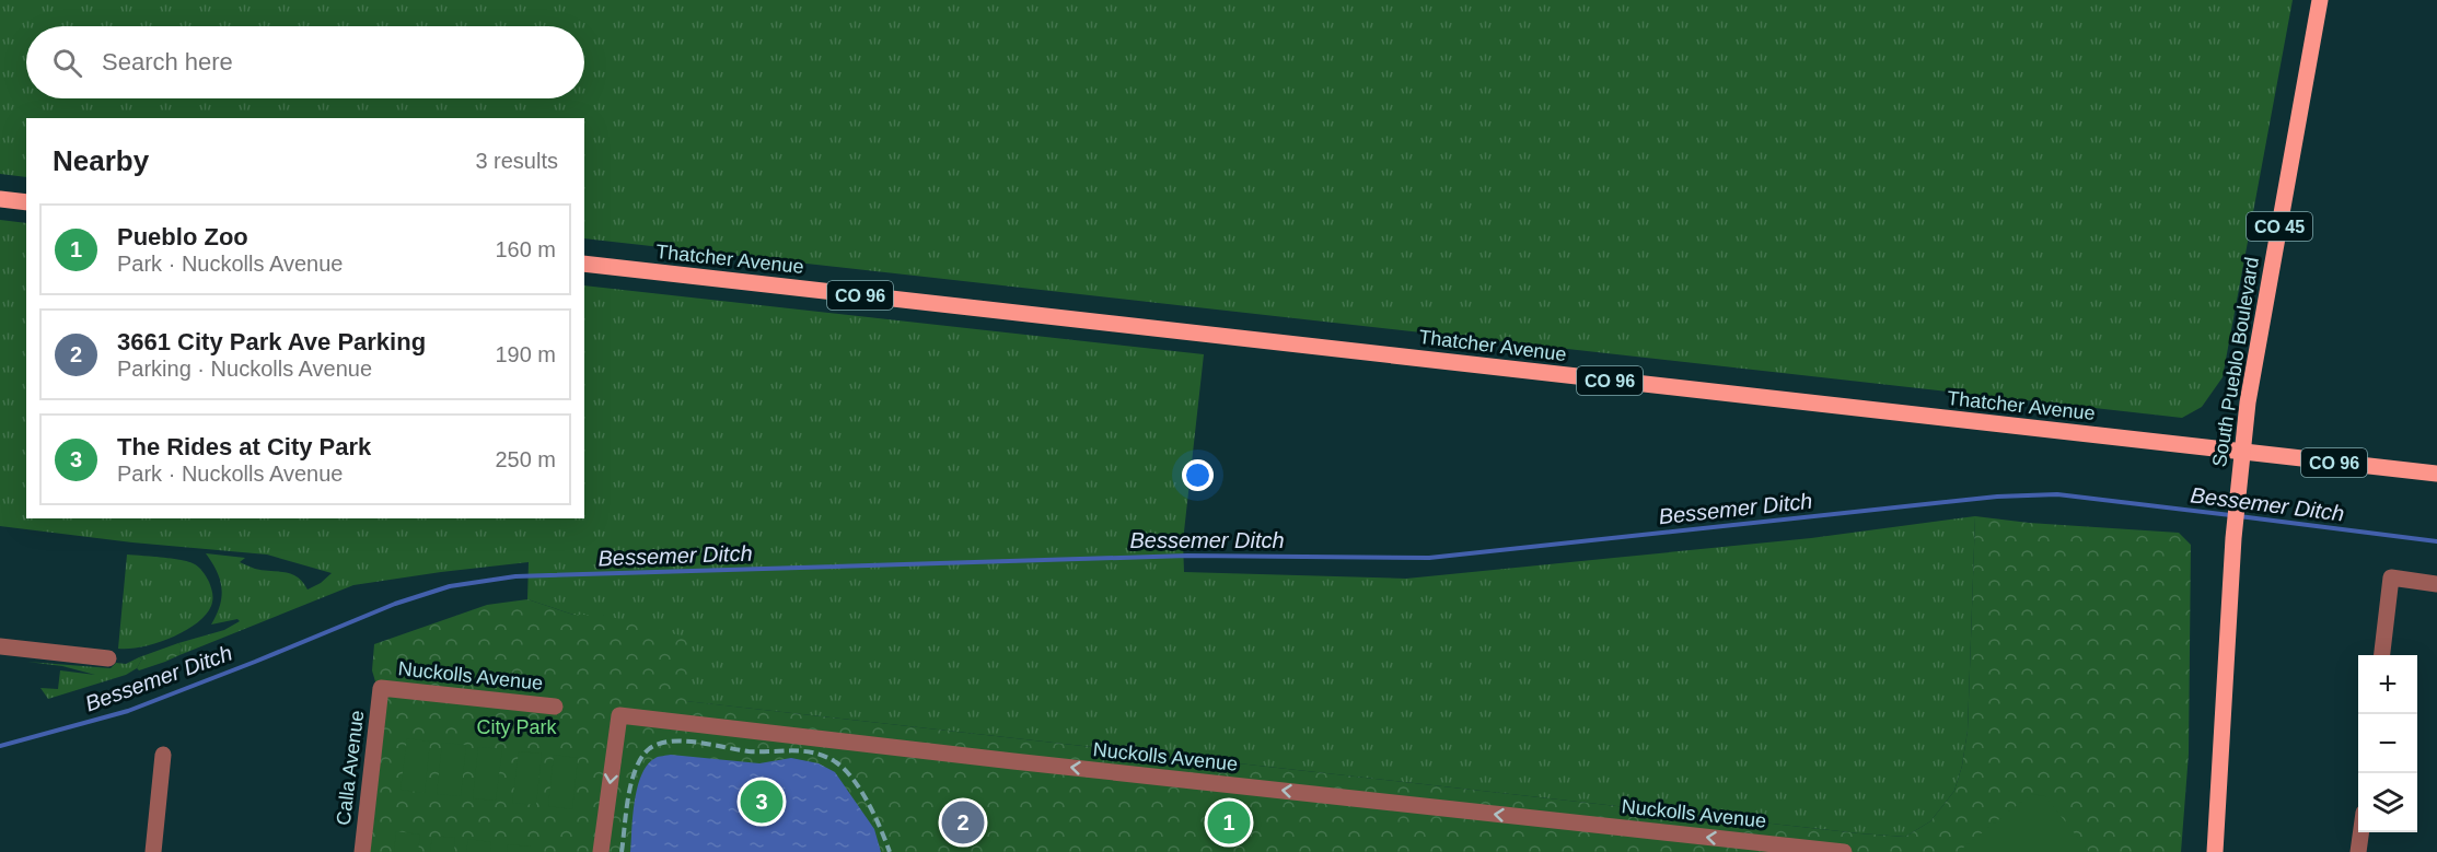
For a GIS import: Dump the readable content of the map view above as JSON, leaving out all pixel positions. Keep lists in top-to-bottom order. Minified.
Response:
{"streets":{"main road":["CO 45","Thatcher Avenue","CO 96","South Pueblo Boulevard"],"street":["Nuckolls Avenue","Calla Avenue"]},"crossings":[["Thatcher Avenue","South Pueblo Boulevard"],["Nuckolls Avenue","Calla Avenue"]],"one_way":["Nuckolls Avenue"],"water":["Bessemer Ditch"],"parks":["City Park"],"page":{"search":"Search here","heading":["Nearby","3 results"],"list":[{"mark":"1","name":"Pueblo Zoo","note":"Park · Nuckolls Avenue","value":"160 m"},{"mark":"2","name":"3661 City Park Ave Parking","note":"Parking · Nuckolls Avenue","value":"190 m"},{"mark":"3","name":"The Rides at City Park","note":"Park · Nuckolls Avenue","value":"250 m"}],"map_buttons":["+","−"],"pins":["3","1","2"]}}
